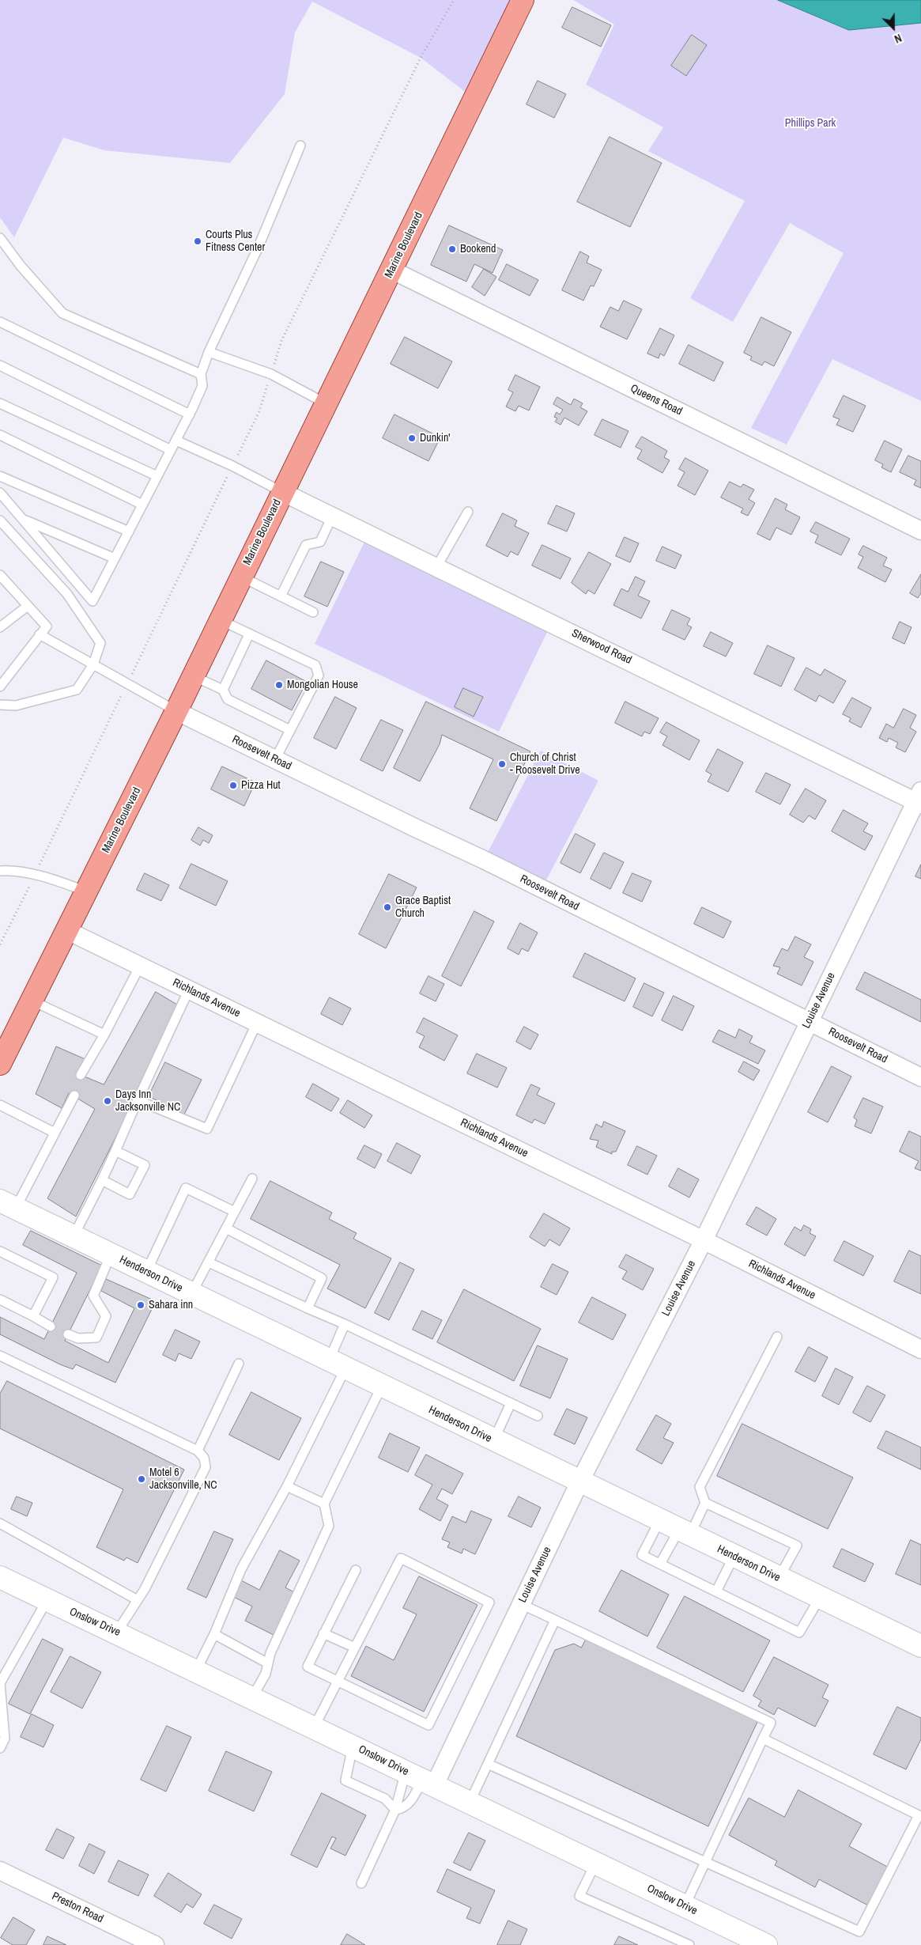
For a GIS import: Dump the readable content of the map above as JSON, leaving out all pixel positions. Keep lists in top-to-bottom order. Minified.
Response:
{"streets":{"main road":["Marine Boulevard","Henderson Drive","Onslow Drive"],"street":["Queens Road","Sherwood Road","Roosevelt Road","Richlands Avenue","Louise Avenue","Preston Road"]},"crossings":[["Marine Boulevard","Queens Road"],["Marine Boulevard","Sherwood Road"],["Marine Boulevard","Roosevelt Road"],["Marine Boulevard","Richlands Avenue"],["Sherwood Road","Louise Avenue"],["Roosevelt Road","Louise Avenue"],["Richlands Avenue","Louise Avenue"],["Louise Avenue","Henderson Drive"],["Louise Avenue","Onslow Drive"]],"parks":["Phillips Park"],"places":["Courts Plus Fitness Center","Bookend","Dunkin'","Mongolian House","Church of Christ - Roosevelt Drive","Pizza Hut","Grace Baptist Church","Days Inn Jacksonville NC","Sahara inn","Motel 6 Jacksonville, NC"],"north":"bottom right"}
